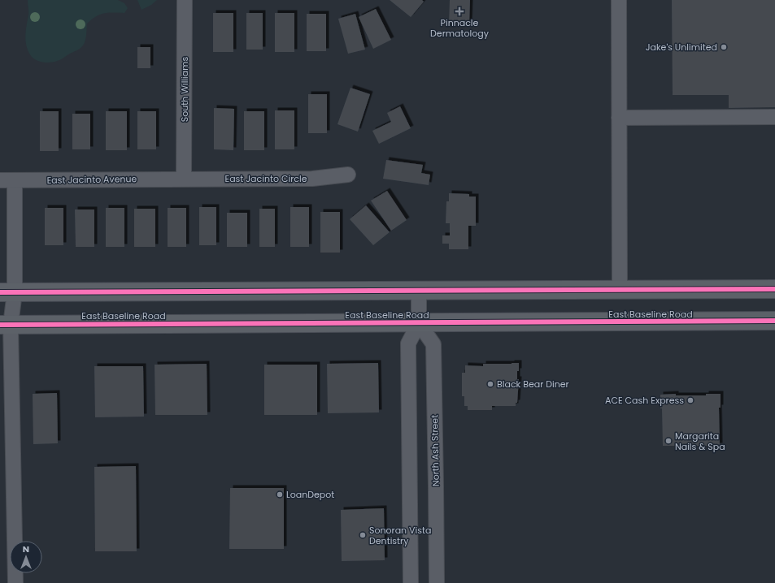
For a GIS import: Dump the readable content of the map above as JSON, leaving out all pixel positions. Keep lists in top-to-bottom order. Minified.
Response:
{"streets":{"main road":["East Baseline Road"],"street":["South Williams","East Jacinto Circle","East Jacinto Avenue","North Ash Street"]},"crossings":[["South Williams","East Jacinto Circle"],["South Williams","East Jacinto Avenue"],["East Jacinto Circle","East Jacinto Avenue"],["East Baseline Road","North Ash Street"]],"places":{"health":["Pinnacle Dermatology"],"other":["Jake's Unlimited","Black Bear Diner","ACE Cash Express","Margarita Nails & Spa","LoanDepot","Sonoran Vista Dentistry"]},"north":"top"}
